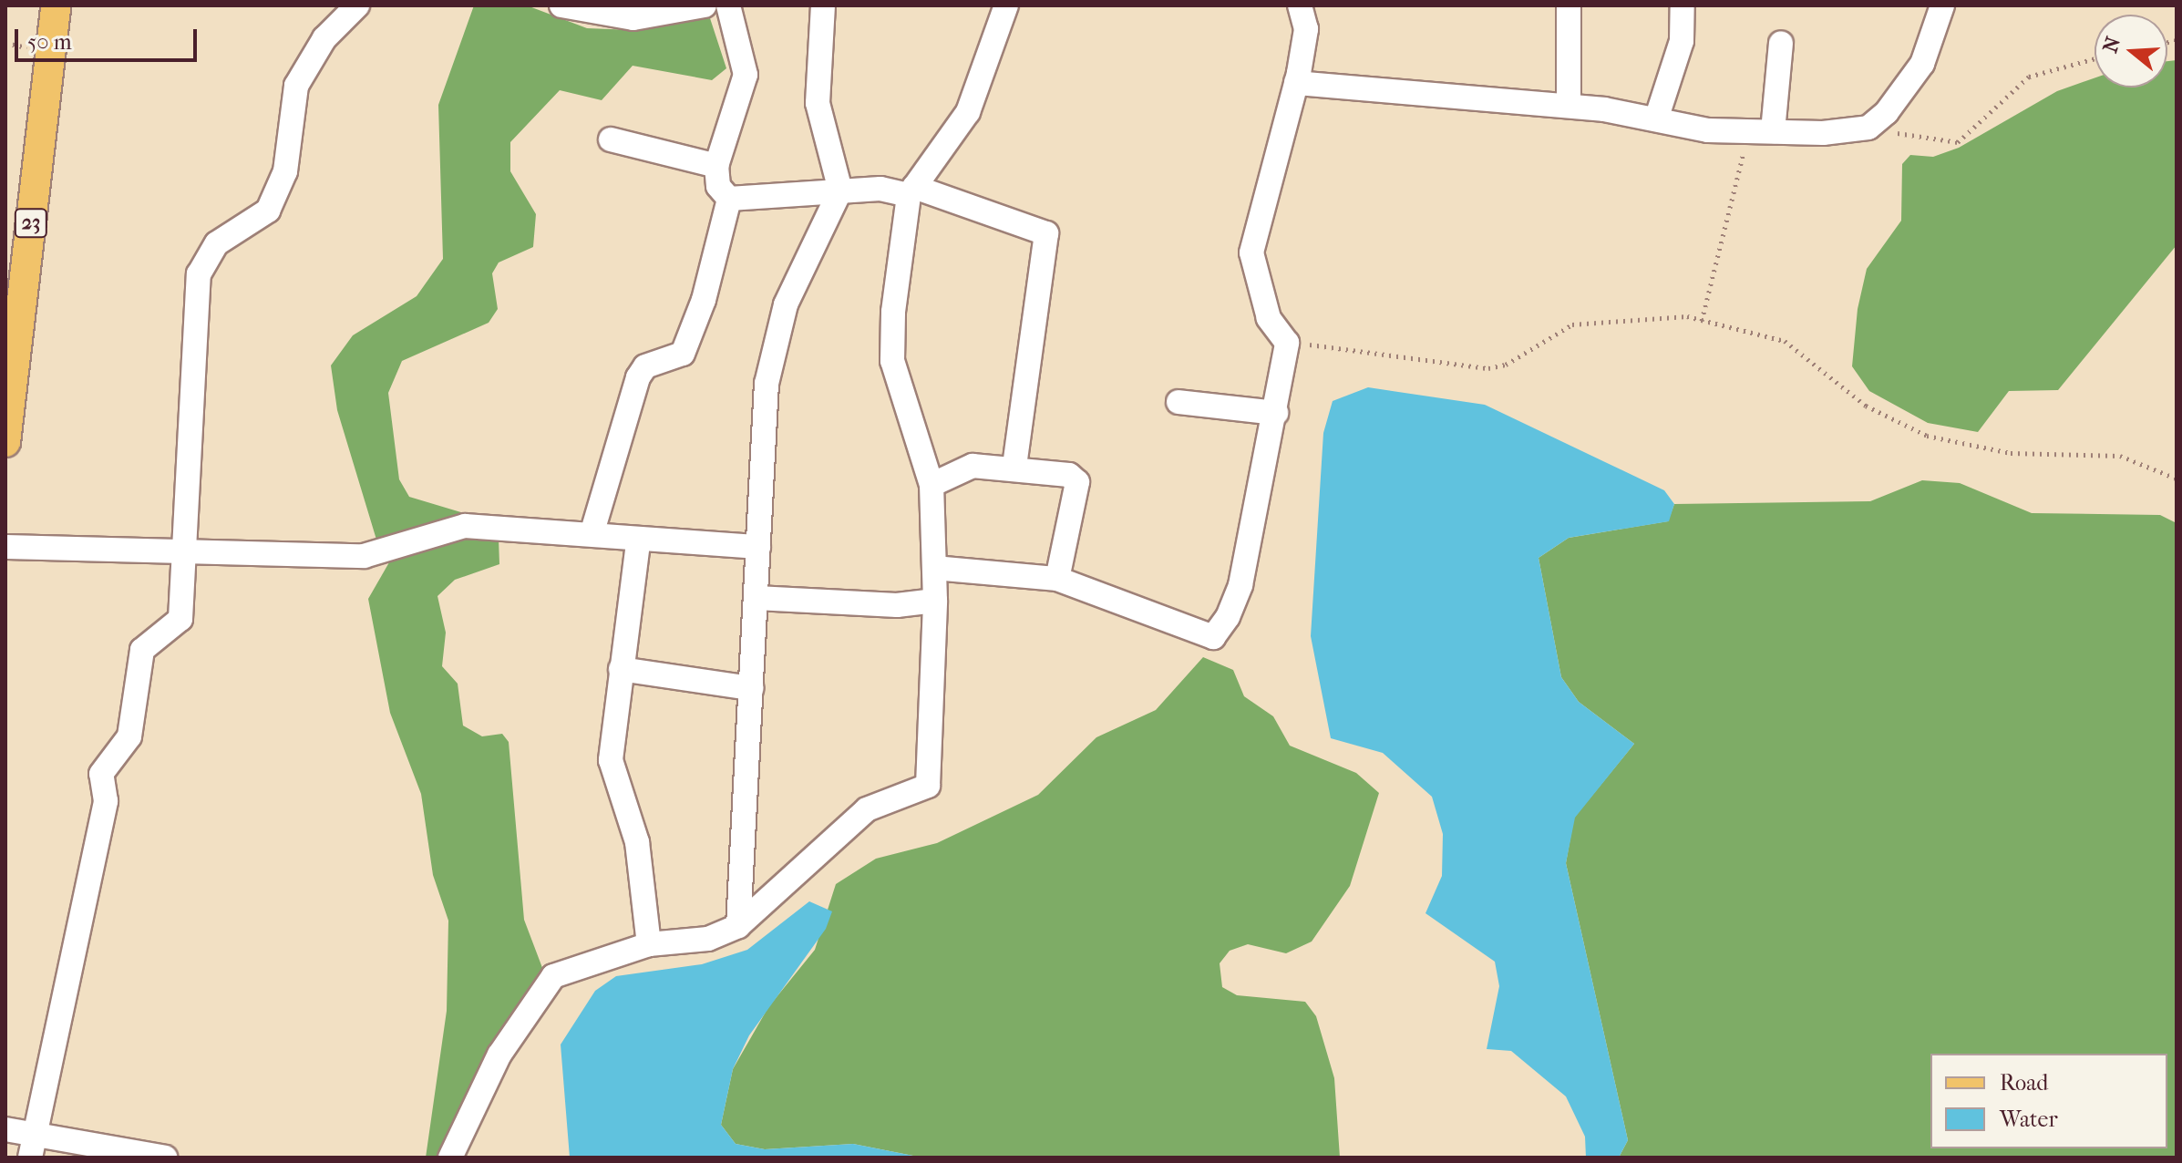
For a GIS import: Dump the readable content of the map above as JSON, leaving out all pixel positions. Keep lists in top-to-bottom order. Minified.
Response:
{"streets":{"main road":["23"]},"legend":["Road","Water"],"scale_bar":"50 m","north":"left"}
